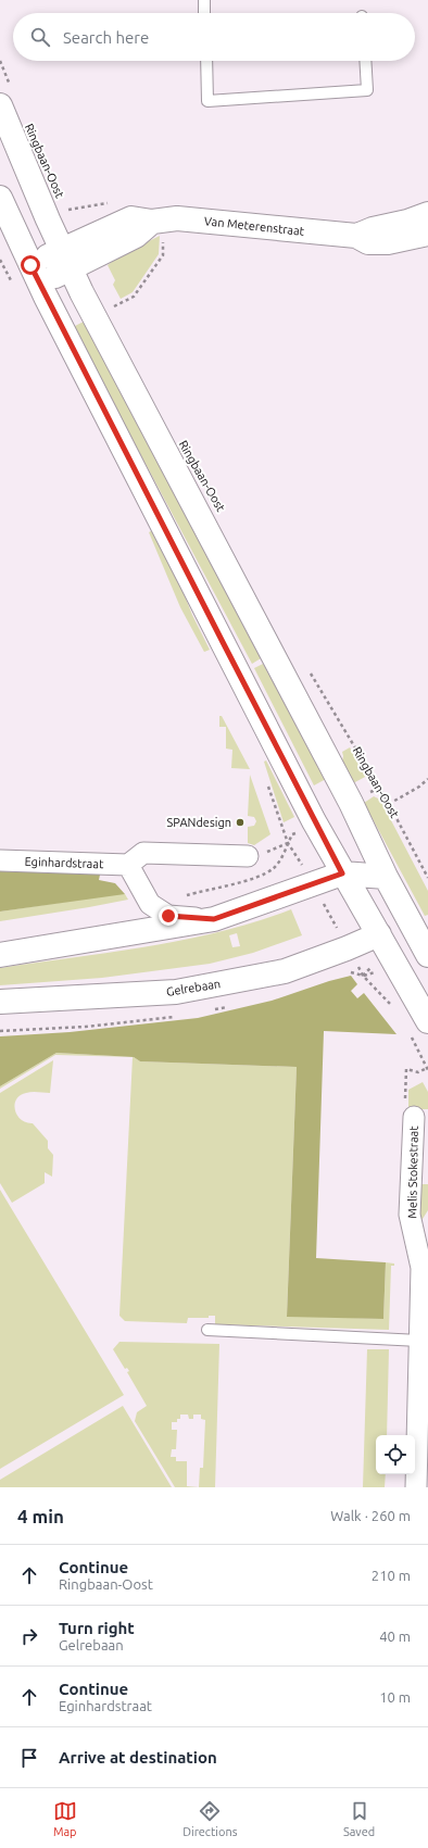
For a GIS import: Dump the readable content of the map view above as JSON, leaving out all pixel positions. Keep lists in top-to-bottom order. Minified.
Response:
{"streets":{"main road":["Ringbaan-Oost","Van Meterenstraat","Gelrebaan"],"street":["Eginhardstraat","Melis Stokestraat"]},"crossings":[["Ringbaan-Oost","Van Meterenstraat"]],"places":["SPANdesign"],"page":{"search":"Search here","heading":["4 min","Walk · 260 m"],"list":[["Continue","Ringbaan-Oost","210 m"],["Turn right","Gelrebaan","40 m"],["Continue","Eginhardstraat","10 m"],"Arrive at destination"],"nav":["Map","Directions","Saved"]}}
